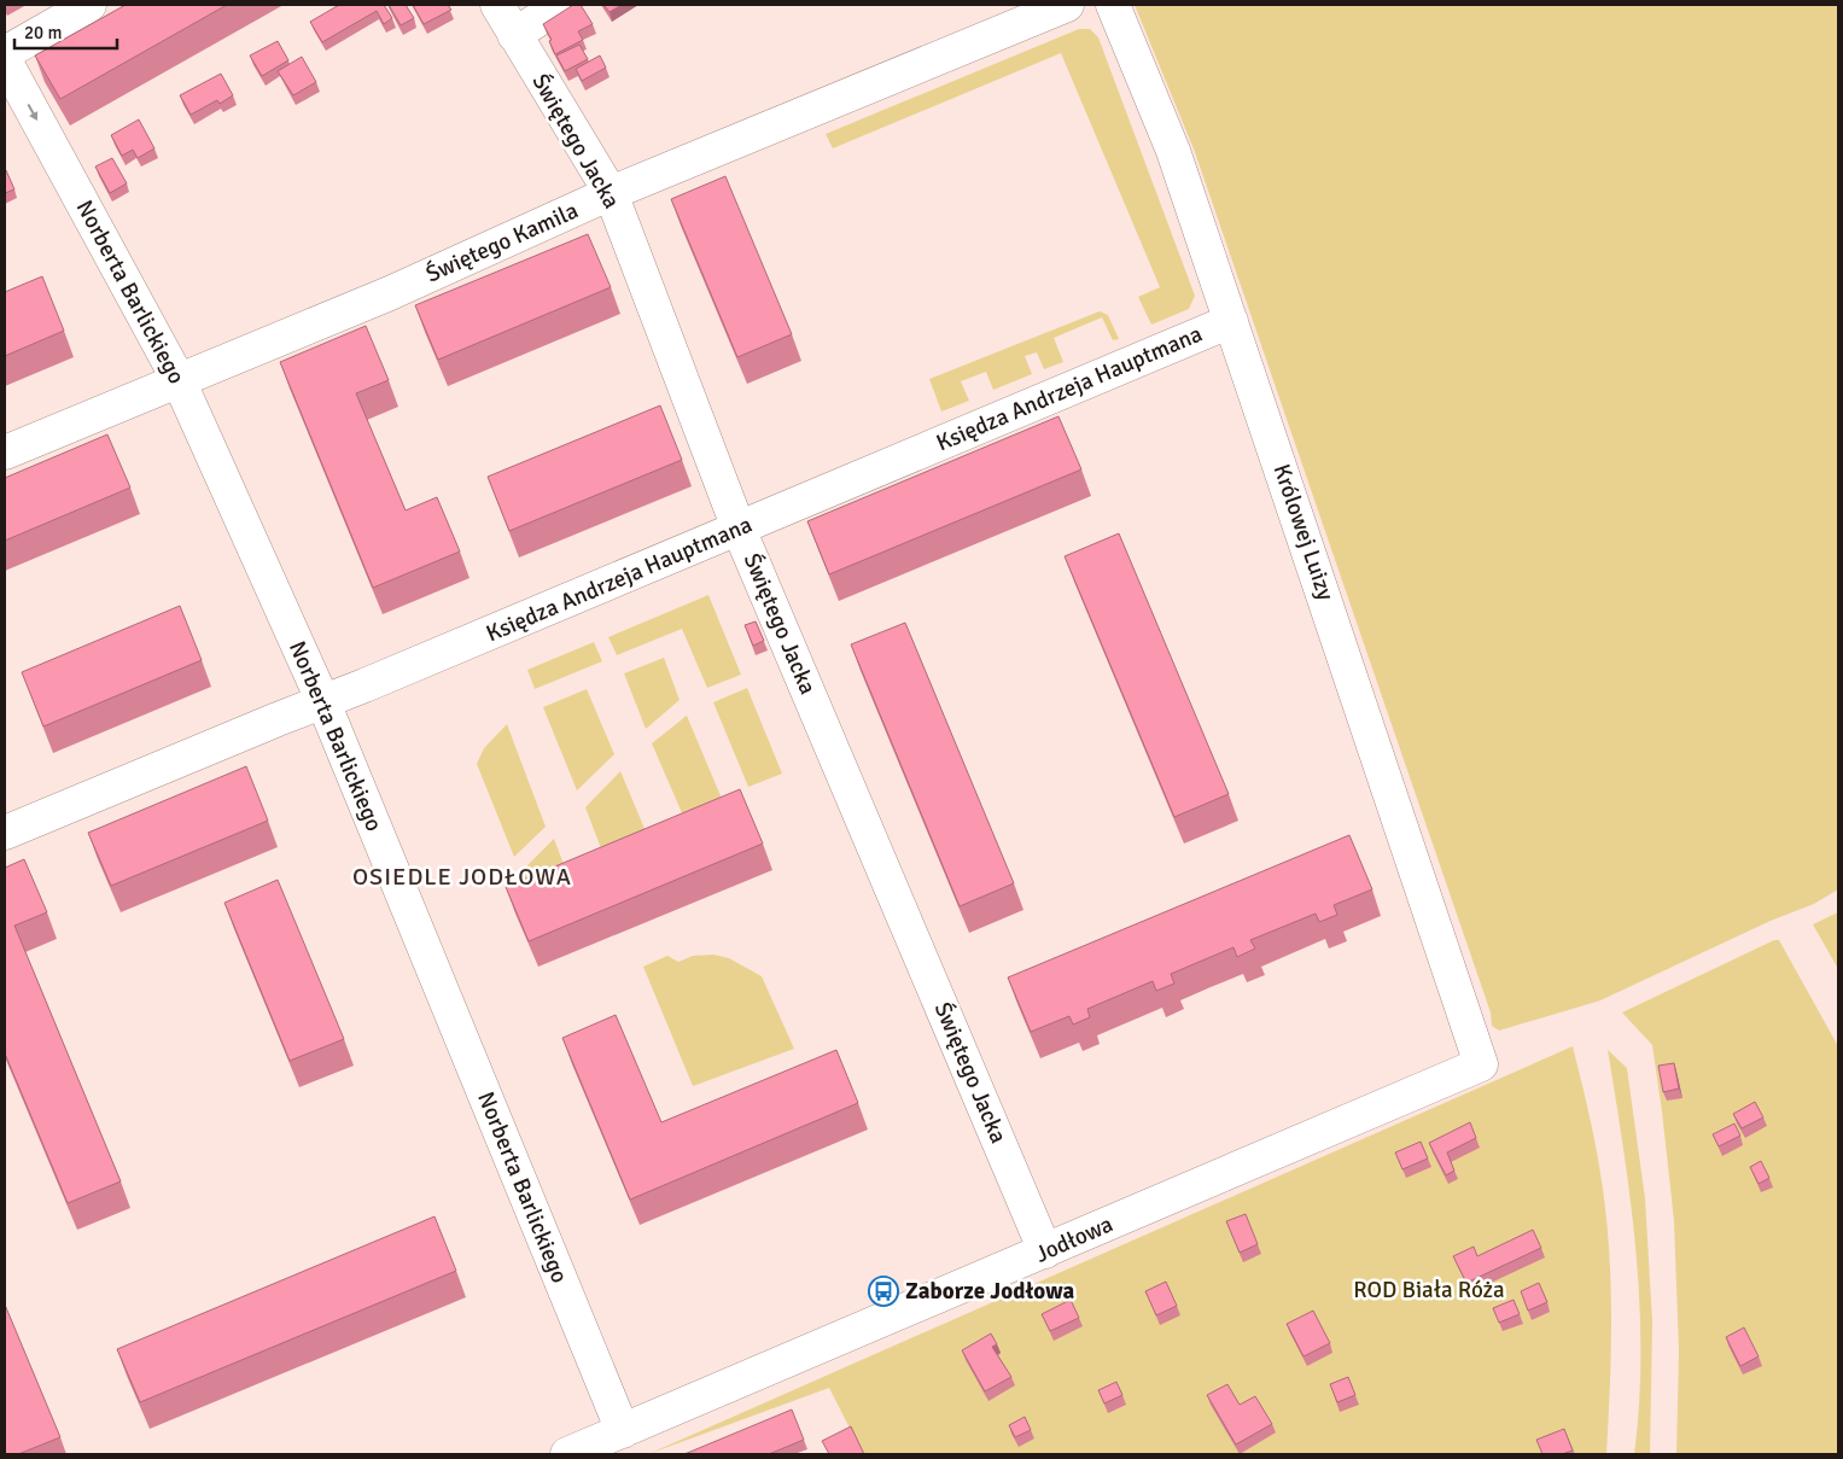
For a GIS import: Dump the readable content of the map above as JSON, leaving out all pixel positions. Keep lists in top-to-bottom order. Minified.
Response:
{"streets":{"street":["Świętego Jacka","Świętego Kamila","Norberta Barlickiego","Księdza Andrzeja Hauptmana","Królowej Luizy","Jodłowa"]},"crossings":[["Świętego Jacka","Świętego Kamila"],["Świętego Jacka","Księdza Andrzeja Hauptmana"],["Świętego Jacka","Jodłowa"],["Świętego Kamila","Norberta Barlickiego"],["Norberta Barlickiego","Księdza Andrzeja Hauptmana"],["Norberta Barlickiego","Jodłowa"],["Księdza Andrzeja Hauptmana","Królowej Luizy"],["Królowej Luizy","Jodłowa"]],"districts":["OSIEDLE JODŁOWA"],"parks":["ROD Biała Róża"],"places":{"bus stop":["Zaborze Jodłowa"]},"scale_bar":"20 m"}
